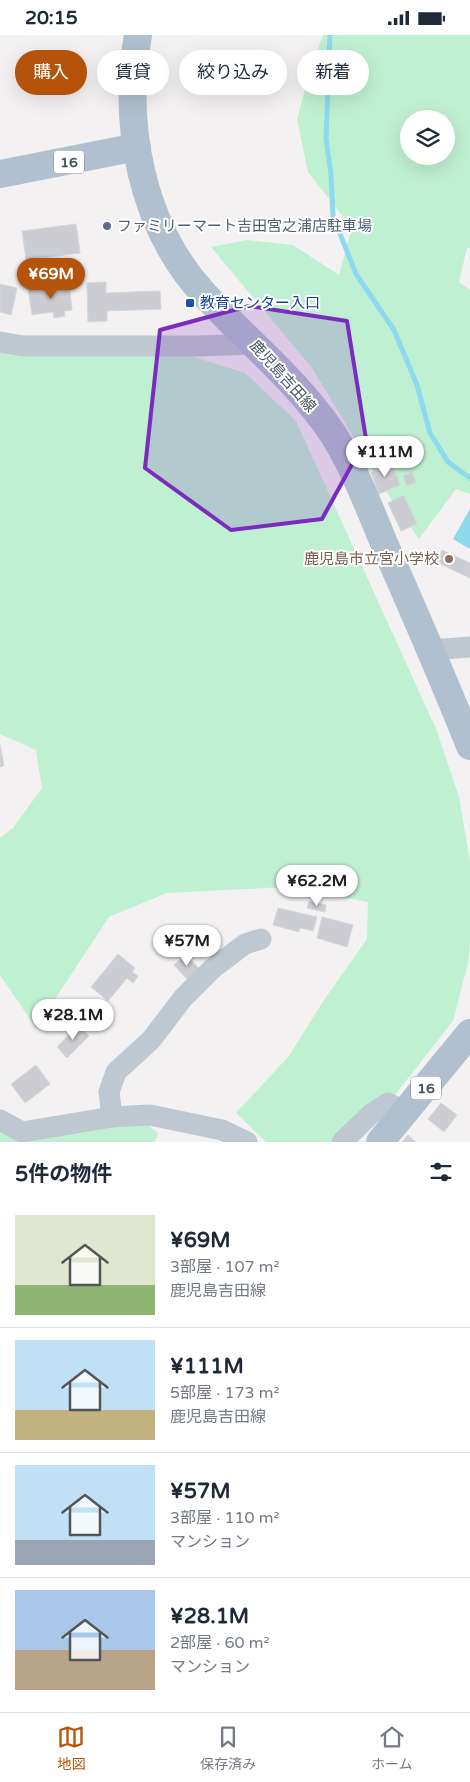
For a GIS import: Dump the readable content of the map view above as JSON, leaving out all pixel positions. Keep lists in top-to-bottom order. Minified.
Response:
{"streets":{"main road":["16","鹿児島吉田線"]},"crossings":[["16","鹿児島吉田線"]],"places":{"other":["ファミリーマート吉田宮之浦店駐車場","鹿児島市立宮小学校"],"transit":["教育センター入口"]},"page":{"status":"20:15","chip":["購入","賃貸","絞り込み","新着"],"price":["¥69M","¥111M","¥62.2M","¥57M","¥28.1M"],"heading":"5件の物件","list":[{"name":"¥69M","note":"3部屋 · 107 m² · 鹿児島吉田線"},{"name":"¥111M","note":"5部屋 · 173 m² · 鹿児島吉田線"},{"name":"¥57M","note":"3部屋 · 110 m² · マンション"},{"name":"¥28.1M","note":"2部屋 · 60 m² · マンション"}],"tabs":["地図","保存済み","ホーム"]}}
